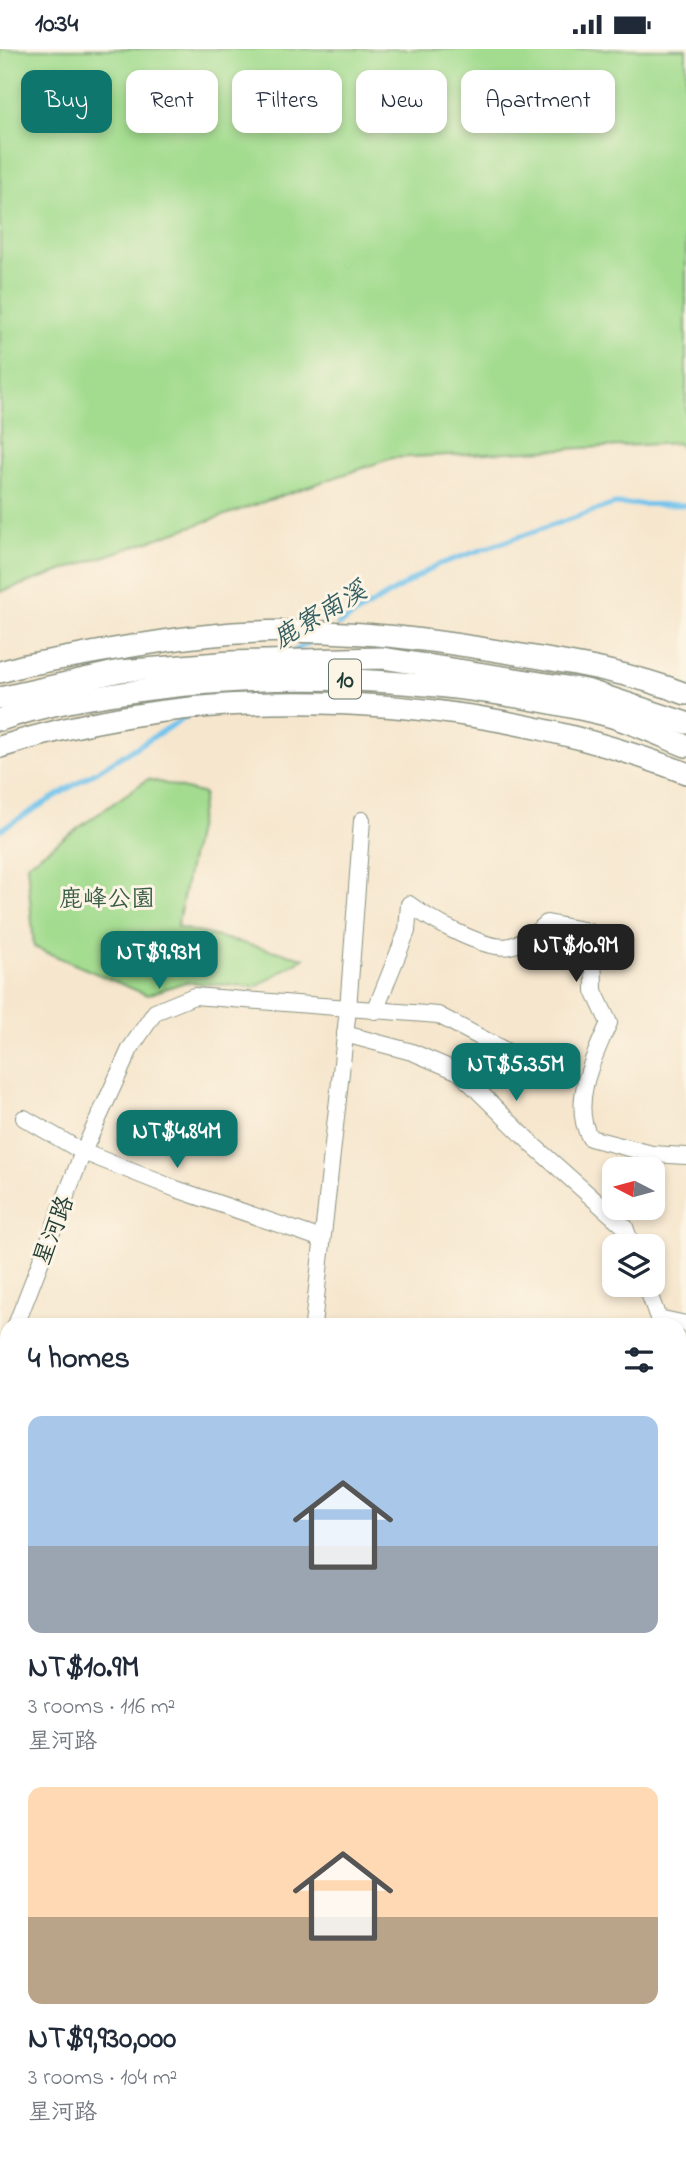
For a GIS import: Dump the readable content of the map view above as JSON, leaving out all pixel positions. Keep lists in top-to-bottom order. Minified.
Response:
{"streets":{"main road":["10"],"street":["星河路"]},"water":["鹿寮南溪"],"parks":["鹿峰公園"],"north":"left","page":{"status":"10:34","chip":["Buy","Rent","Filters","New","Apartment"],"price":["NT$10.9M","NT$9.93M","NT$5.35M","NT$4.84M"],"heading":"4 homes","list":[{"name":"NT$10.9M","note":"3 rooms · 116 m² · 星河路"},{"name":"NT$9,930,000","note":"3 rooms · 104 m² · 星河路"}]}}
